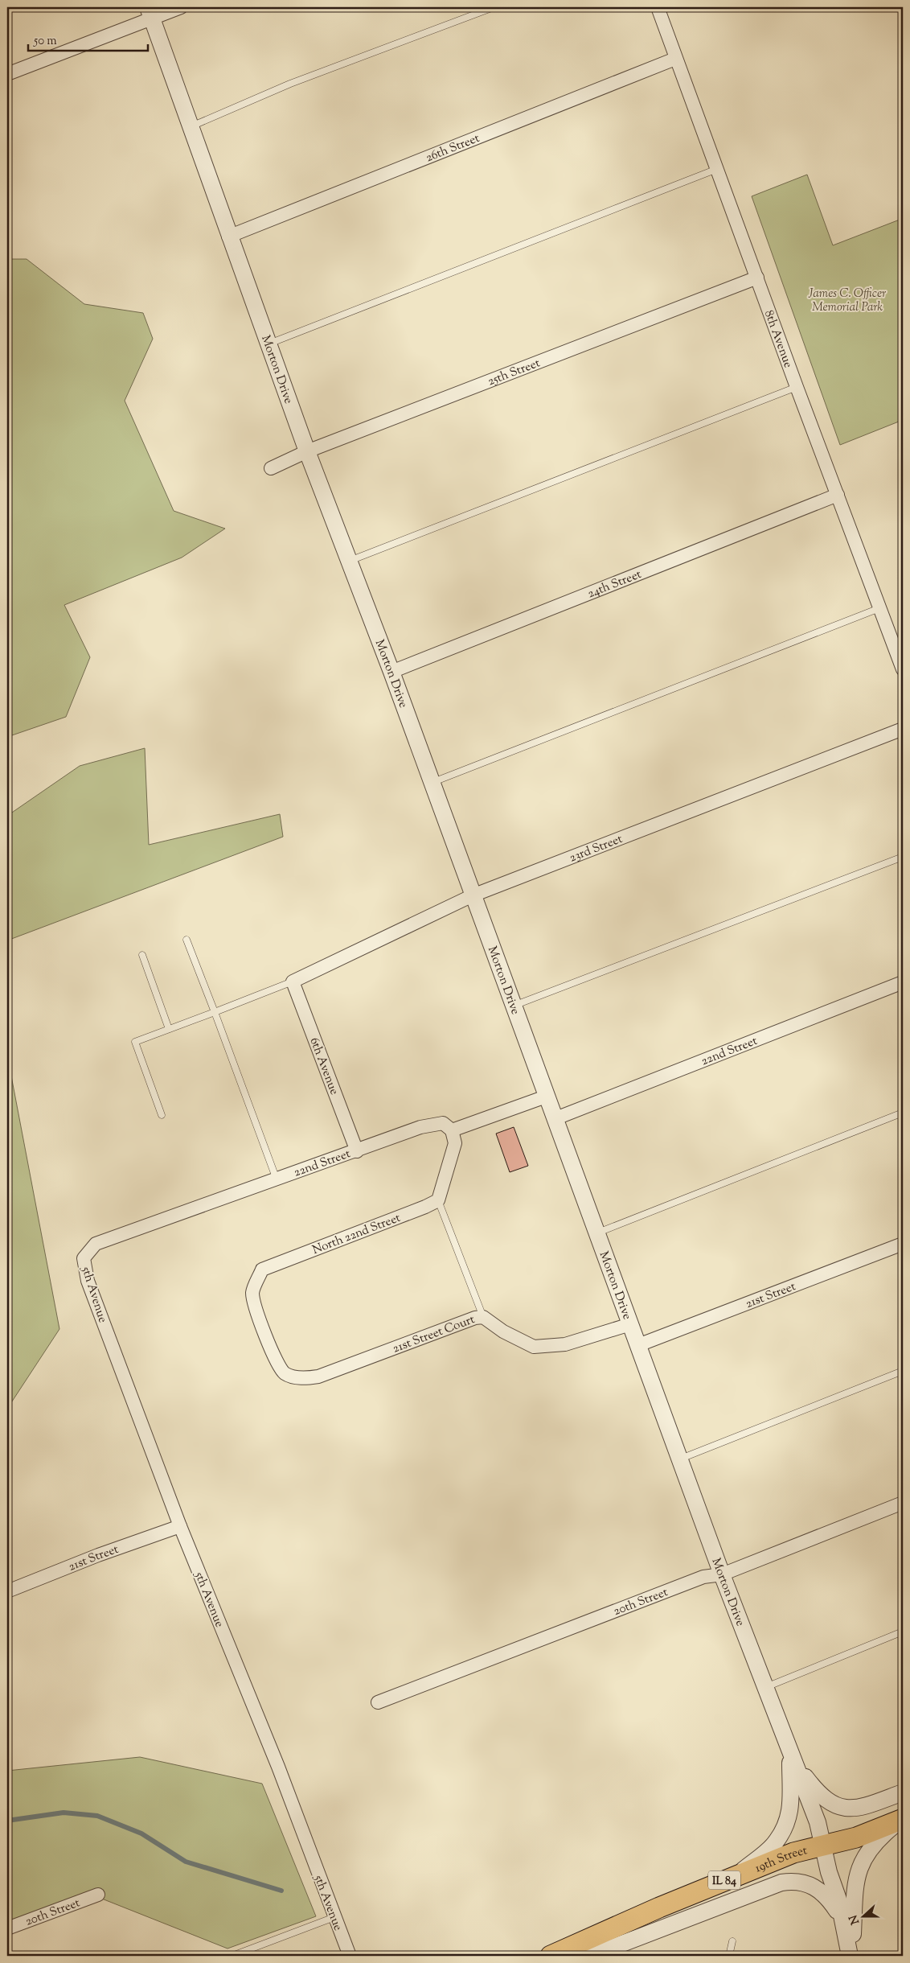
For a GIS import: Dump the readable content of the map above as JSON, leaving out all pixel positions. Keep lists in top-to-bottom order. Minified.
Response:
{"streets":{"main road":["19th Street","IL 84"],"street":["26th Street","8th Avenue","Morton Drive","25th Street","24th Street","23rd Street","22nd Street","6th Avenue","North 22nd Street","5th Avenue","21st Street","21st Street Court","20th Street"]},"crossings":[["26th Street","8th Avenue"],["26th Street","Morton Drive"],["8th Avenue","25th Street"],["8th Avenue","24th Street"],["Morton Drive","25th Street"],["Morton Drive","24th Street"],["Morton Drive","23rd Street"],["Morton Drive","22nd Street"],["Morton Drive","21st Street"],["Morton Drive","21st Street Court"],["Morton Drive","20th Street"],["Morton Drive","19th Street"],["23rd Street","6th Avenue"],["22nd Street","6th Avenue"],["22nd Street","5th Avenue"],["North 22nd Street","21st Street Court"],["5th Avenue","21st Street"]],"parks":["James C. Officer Memorial Park"],"scale_bar":"50 m","north":"left"}
